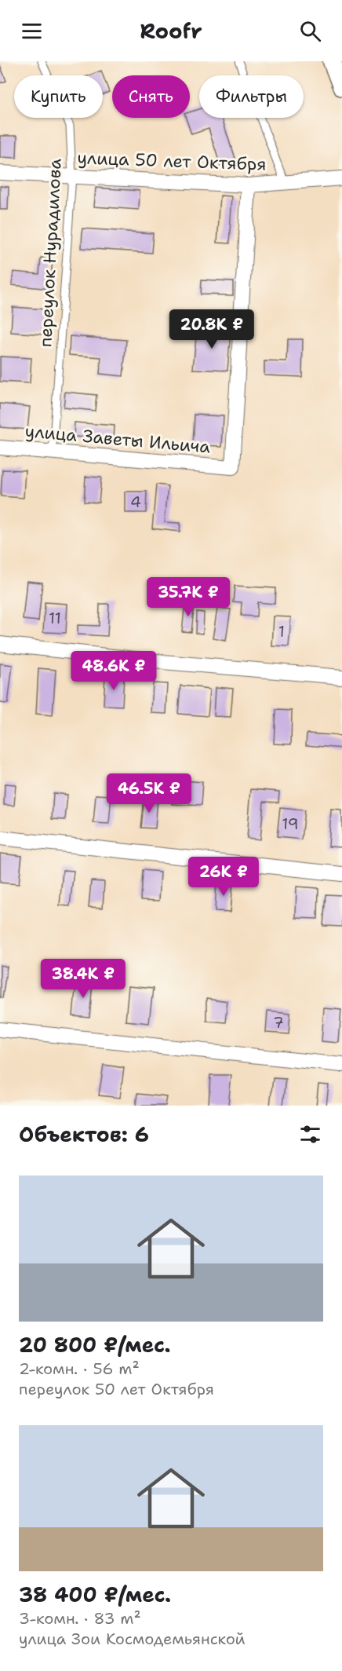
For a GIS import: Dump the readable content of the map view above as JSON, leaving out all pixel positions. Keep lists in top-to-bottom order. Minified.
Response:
{"streets":{"street":["улица 50 лет Октября","улица Заветы Ильича"],"lane":["переулок Нурадилова"]},"crossings":[["улица 50 лет Октября","переулок Нурадилова"],["улица 50 лет Октября","улица Заветы Ильича"],["переулок Нурадилова","улица Заветы Ильича"]],"house_numbers":["4","11","1","19","7"],"page":{"header":"Roofr","chip":["Купить","Снять","Фильтры"],"price":["20.8K ₽","35.7K ₽","48.6K ₽","46.5K ₽","26K ₽","38.4K ₽"],"heading":"Объектов: 6","list":[{"name":"20 800 ₽/мес.","note":"2-комн. · 56 m² · переулок 50 лет Октября"},{"name":"38 400 ₽/мес.","note":"3-комн. · 83 m² · улица Зои Космодемьянской"}]}}
